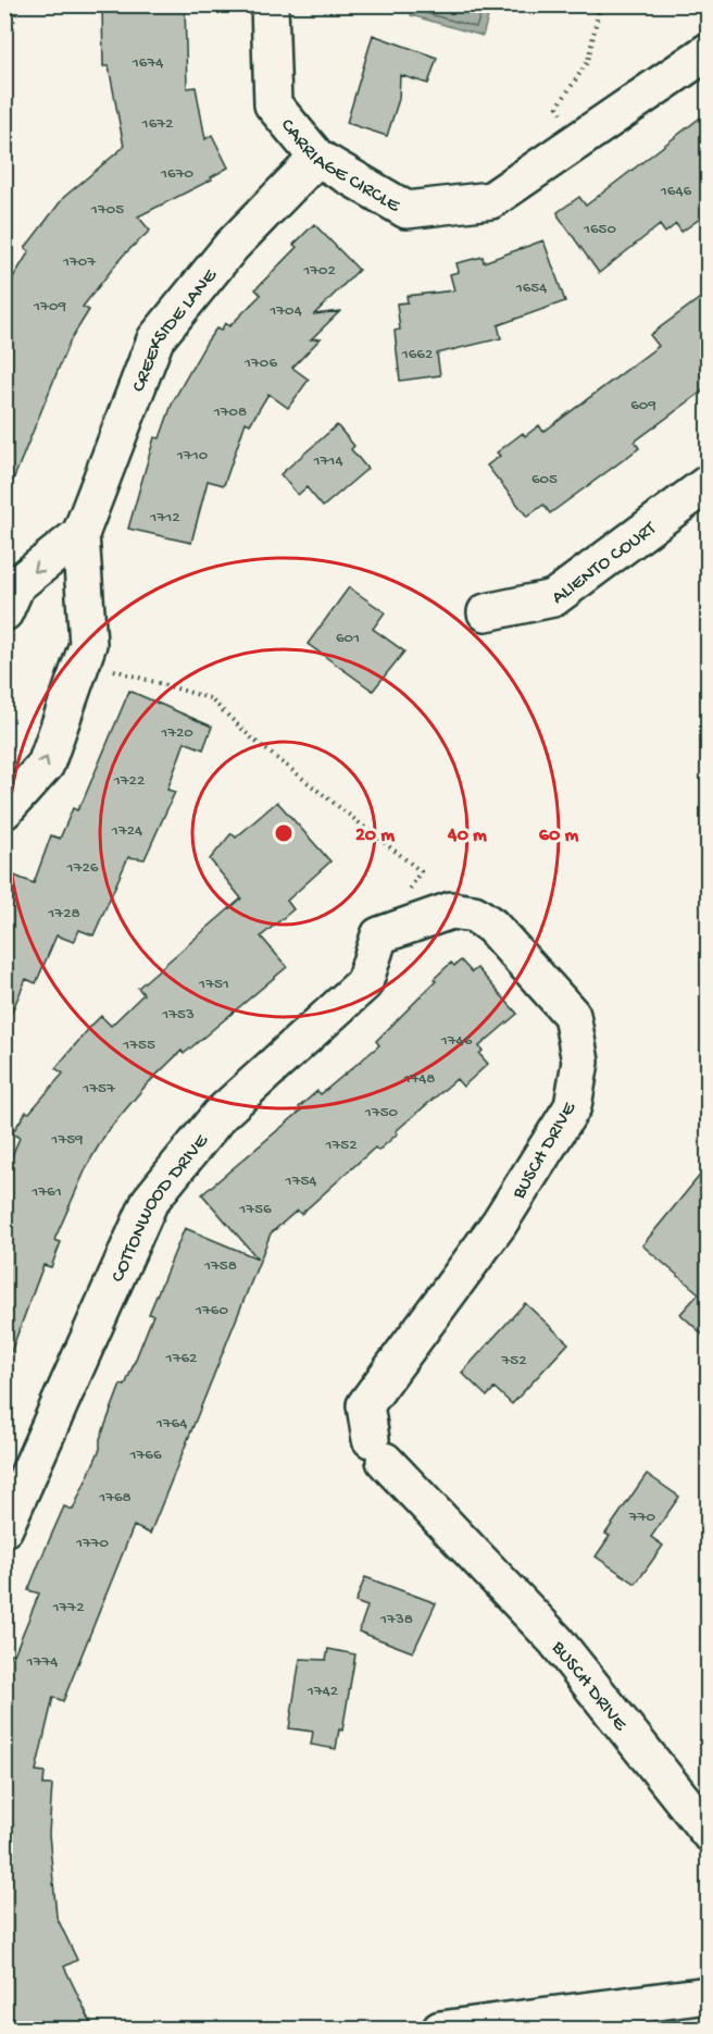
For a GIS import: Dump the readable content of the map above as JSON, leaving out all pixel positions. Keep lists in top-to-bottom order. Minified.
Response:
{"streets":{"street":["CARRIAGE CIRCLE","CREEKSIDE LANE","ALIENTO COURT","BUSCH DRIVE","COTTONWOOD DRIVE"]},"crossings":[["CARRIAGE CIRCLE","CREEKSIDE LANE"],["BUSCH DRIVE","COTTONWOOD DRIVE"]],"house_numbers":["1674","1672","1670","1646","1705","1650","1707","1702","1654","1709","1704","1662","1706","609","1708","1710","1714","605","1712","601","1720","1722","1724","1726","1728","1751","1753","1746","1755","1748","1757","1750","1759","1752","1754","1761","1756","1758","1760","1762","752","1764","1766","1768","770","1770","1772","1738","1774","1742"],"rings":["20 m","40 m","60 m"]}
